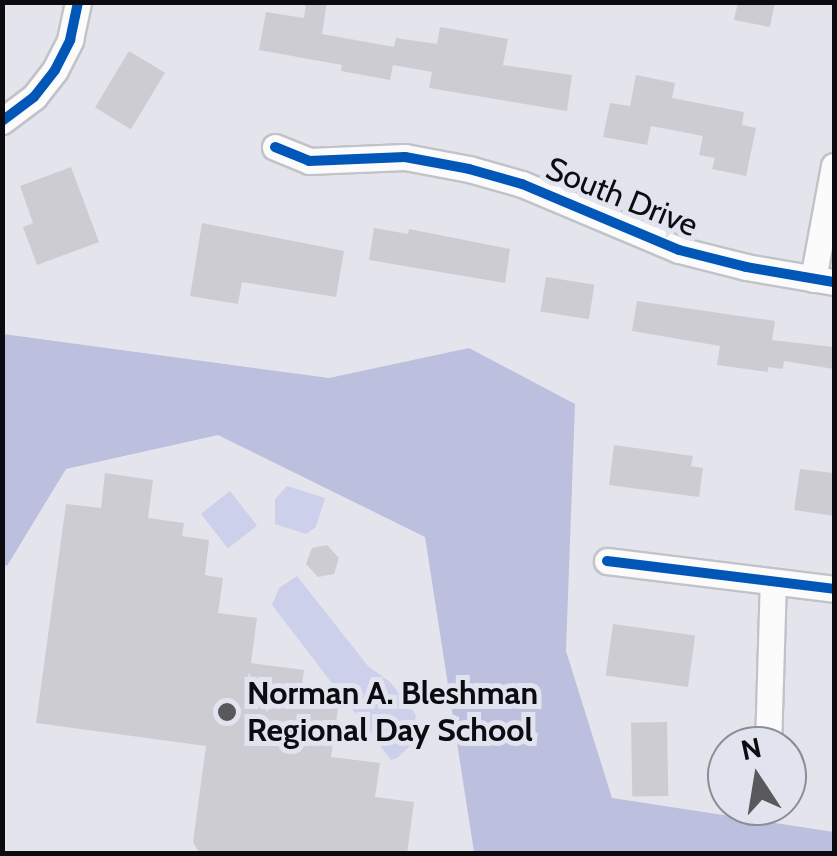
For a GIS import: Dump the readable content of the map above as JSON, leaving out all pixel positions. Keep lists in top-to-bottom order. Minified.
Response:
{"streets":{"street":["South Drive"]},"places":["Norman A. Bleshman Regional Day School"],"north":"top"}
